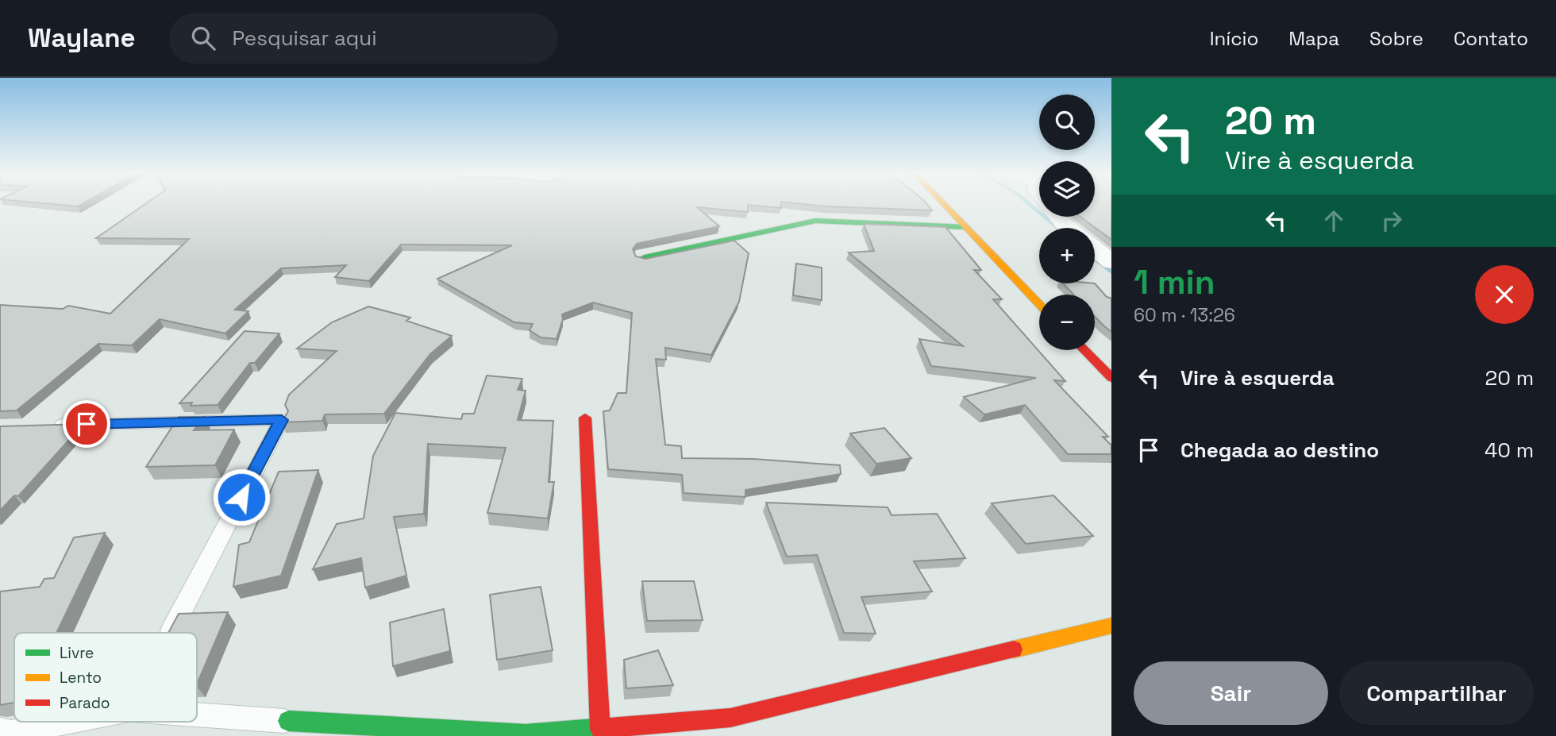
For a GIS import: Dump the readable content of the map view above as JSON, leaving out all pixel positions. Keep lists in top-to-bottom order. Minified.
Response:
{"legend":["Livre","Lento","Parado"],"page":{"header":"Waylane","search":"Pesquisar aqui","nav":["Início","Mapa","Sobre","Contato"],"turn":["20 m","Vire à esquerda"],"map_buttons":["+","−"],"heading":["1 min","60 m · 13:26"],"list":[{"name":"Vire à esquerda","value":"20 m"},{"name":"Chegada ao destino","value":"40 m"}],"buttons":["Sair","Compartilhar"]}}
